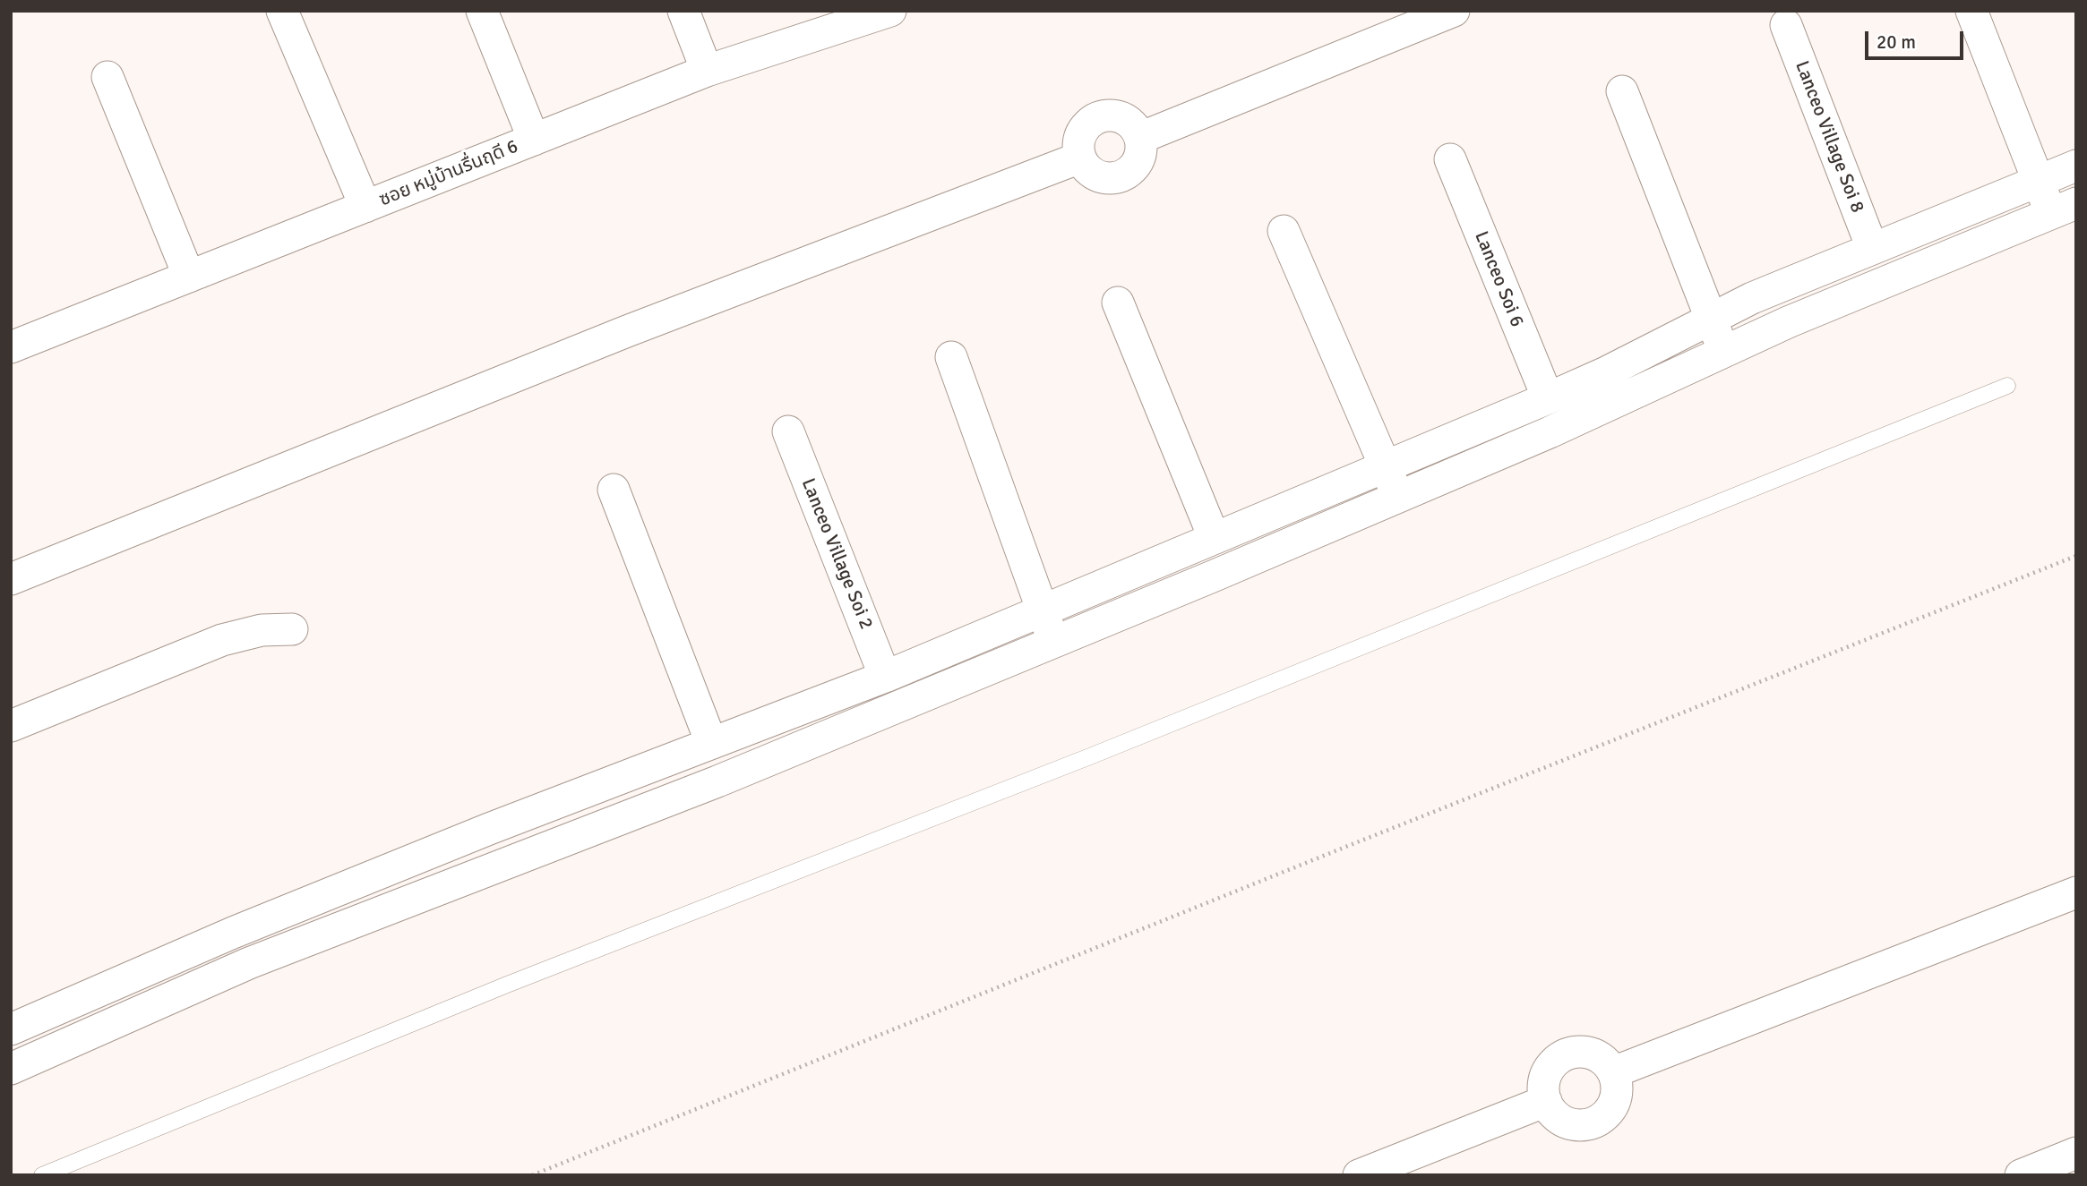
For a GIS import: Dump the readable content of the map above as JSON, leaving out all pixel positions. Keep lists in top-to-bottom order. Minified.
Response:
{"streets":{"street":["Lanceo Village Soi 8","ซอย หมู่บ้านรื่นฤดี 6","Lanceo Soi 6","Lanceo Village Soi 2"]},"scale_bar":"20 m"}
